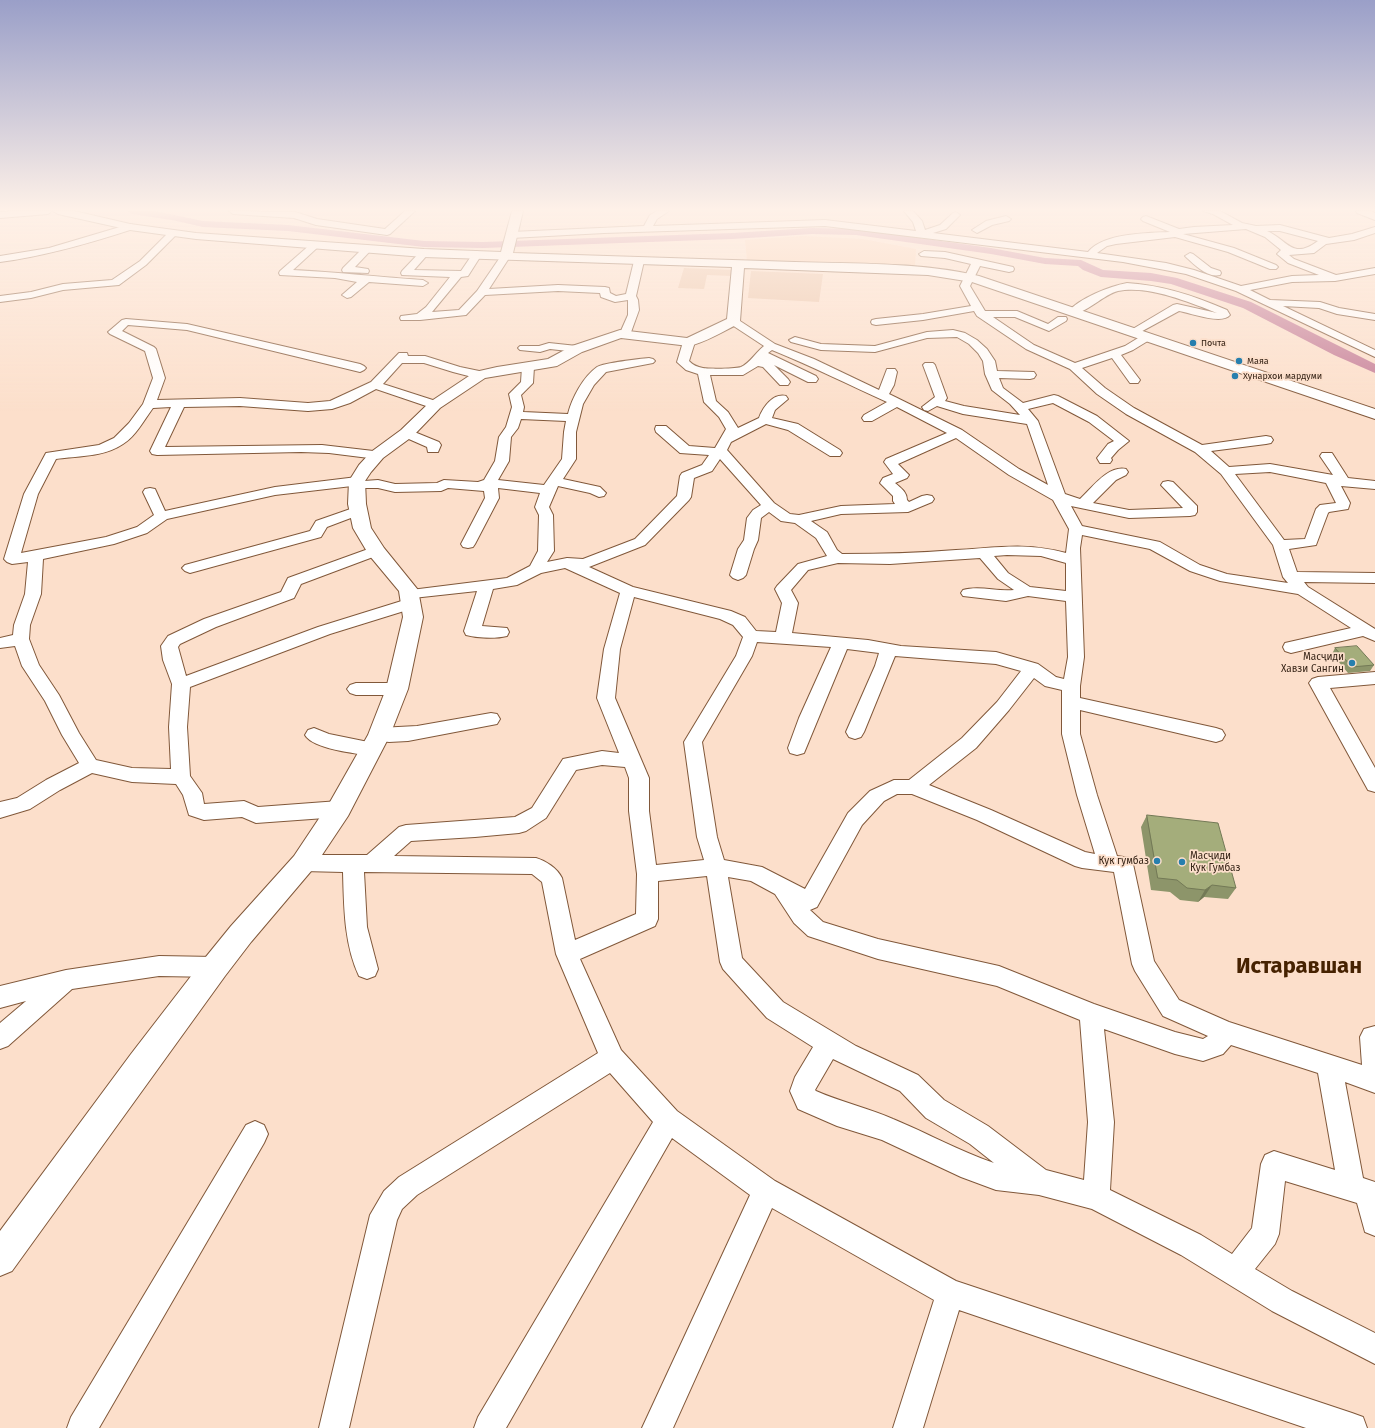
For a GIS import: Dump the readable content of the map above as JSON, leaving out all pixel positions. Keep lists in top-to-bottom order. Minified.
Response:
{"districts":["Истаравшан"],"places":["Почта","Маяа","Хунархои мардуми","Масҷиди Хавзи Сангин","Кук гумбаз","Масҷиди Кук Гумбаз"]}
